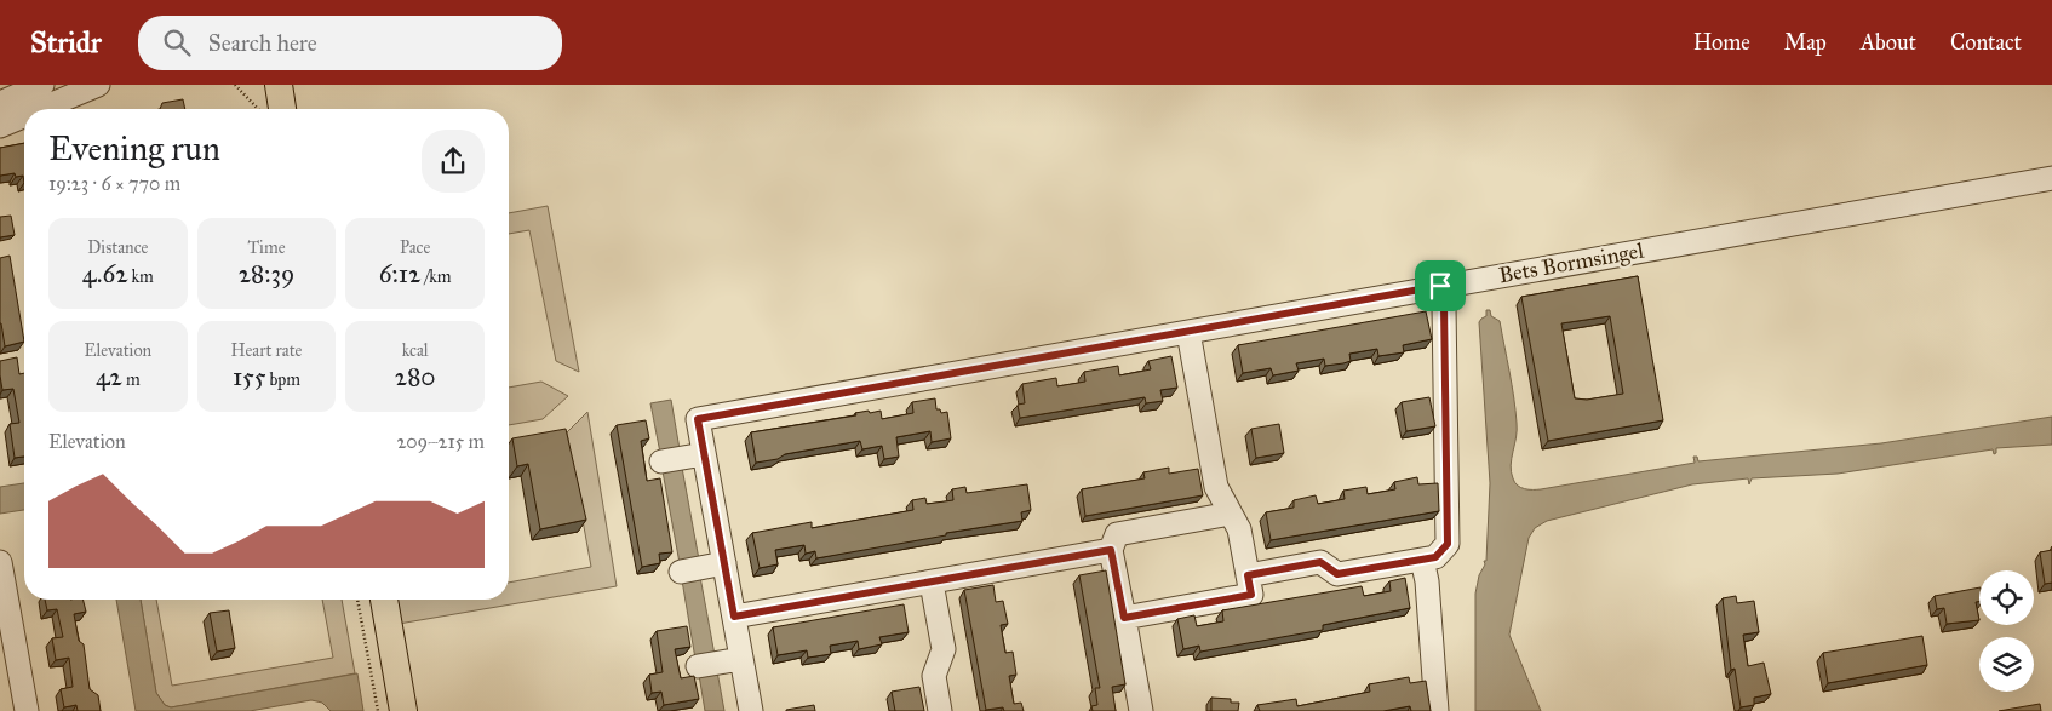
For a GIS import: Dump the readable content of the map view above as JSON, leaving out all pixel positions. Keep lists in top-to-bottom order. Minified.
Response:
{"streets":{"street":["Bets Bormsingel"]},"page":{"header":"Stridr","search":"Search here","nav":["Home","Map","About","Contact"],"heading":["Evening run","19:23 · 6 × 770 m"],"stats":[["Distance","4.62 km"],["Time","28:39"],["Pace","6:12 /km"],["Elevation","42 m"],["Heart rate","155 bpm"],["kcal","280"]],"chart":["Elevation","209–215 m"]}}
